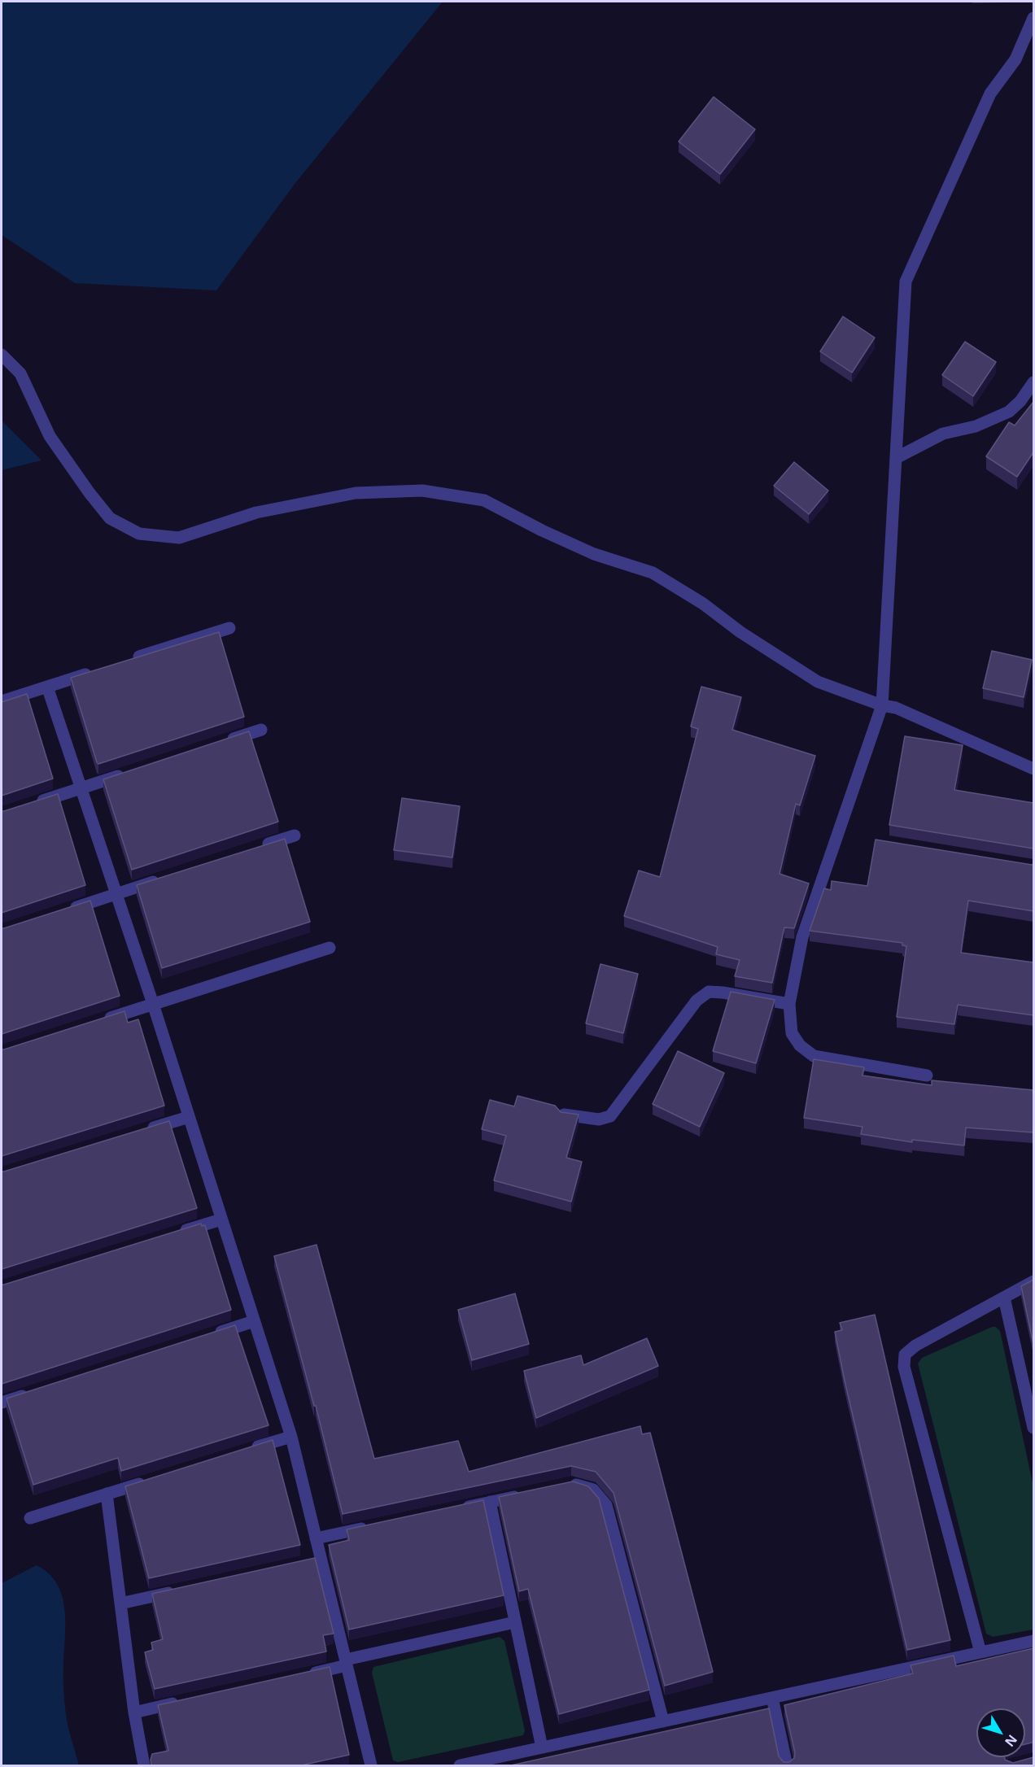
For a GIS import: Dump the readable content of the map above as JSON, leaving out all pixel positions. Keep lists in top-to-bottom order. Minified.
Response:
{"north":"bottom right"}
